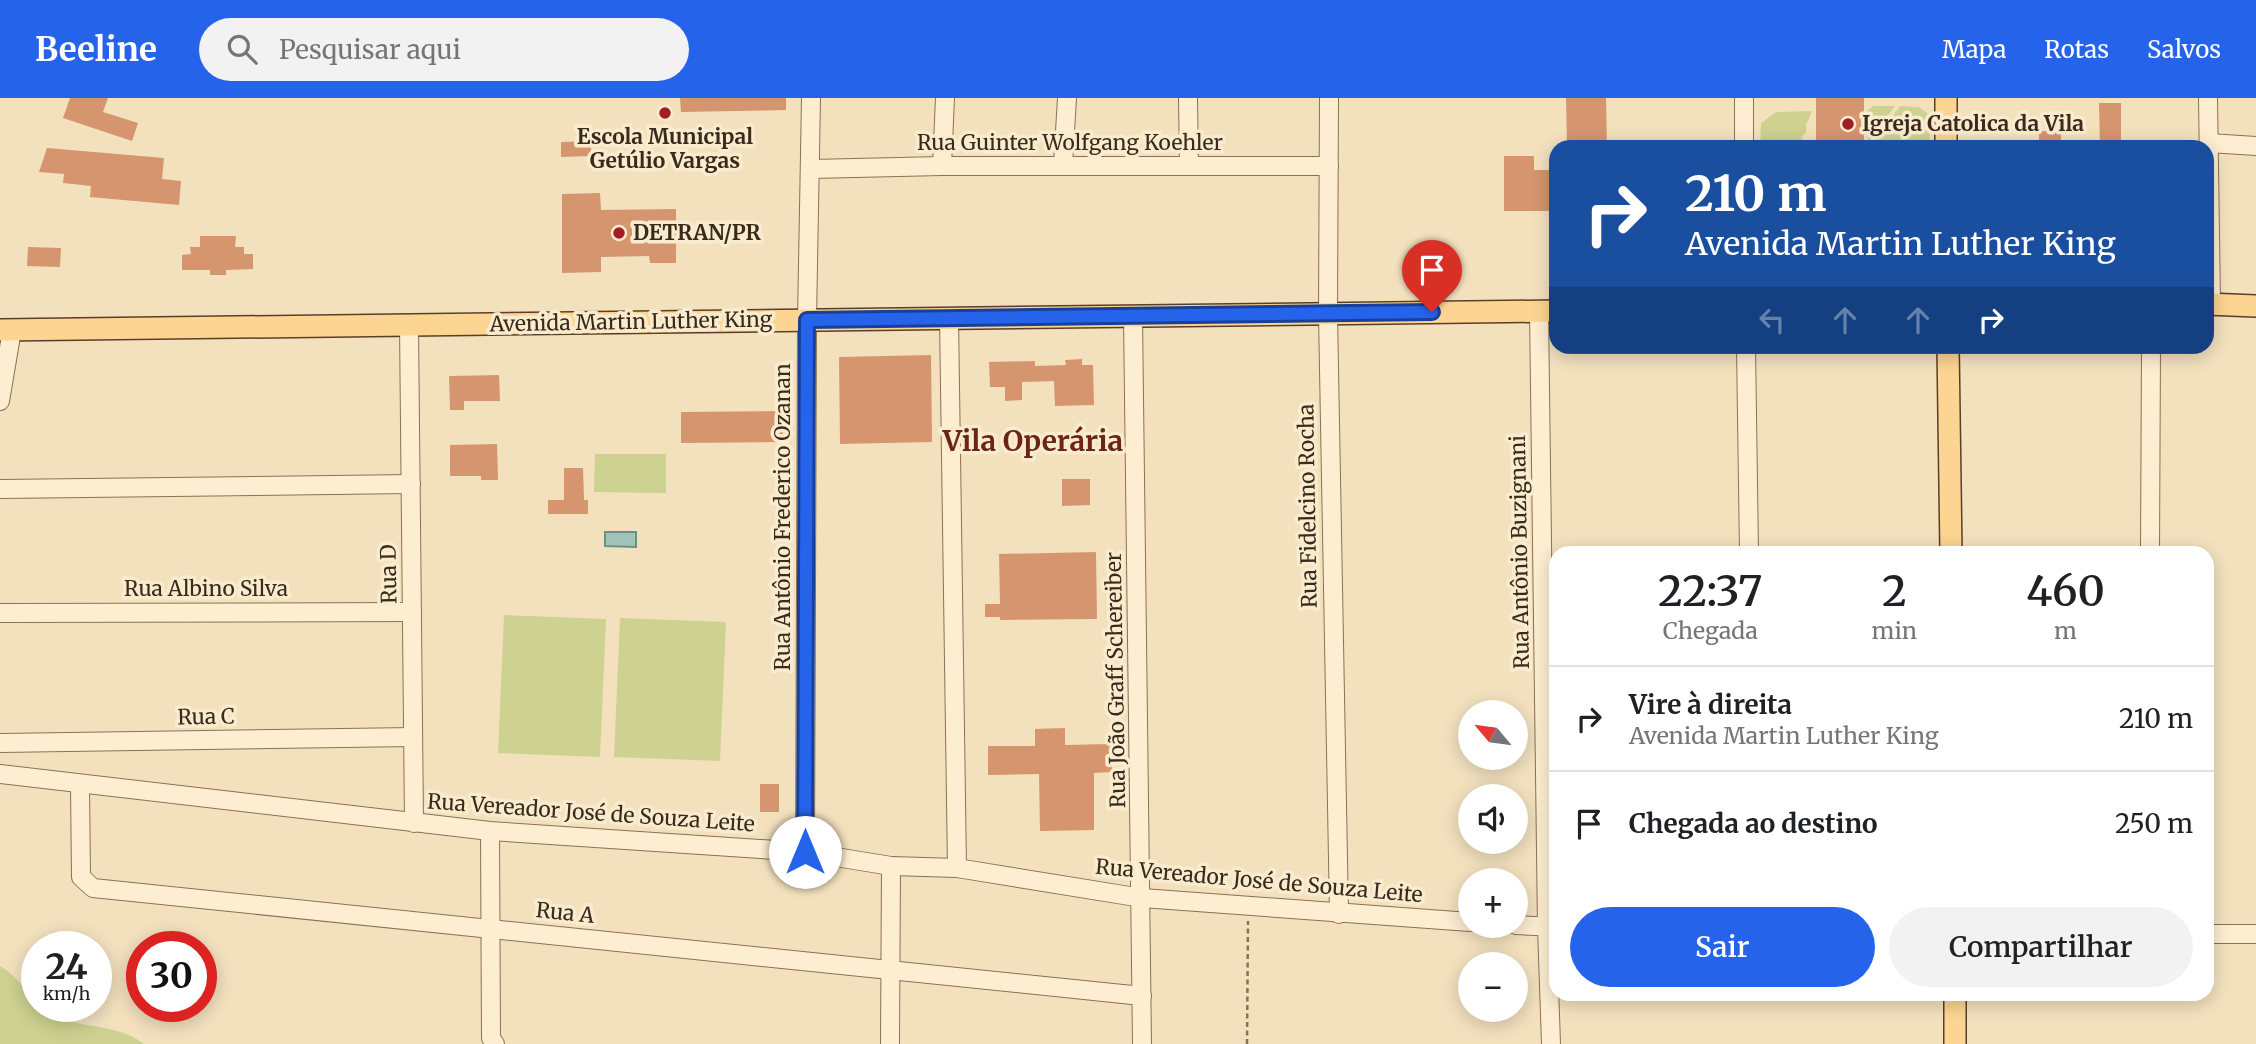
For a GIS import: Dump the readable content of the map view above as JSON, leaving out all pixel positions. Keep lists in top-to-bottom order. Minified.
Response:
{"streets":{"main road":["Avenida Martin Luther King"],"street":["Rua Guinter Wolfgang Koehler","Rua Fidelcino Rocha","Rua Antônio Frederico Ozanan","Rua Antônio Buzignani","Rua D","Rua Albino Silva","Rua João Graff Schereiber","Rua C","Rua Vereador José de Souza Leite","Rua A"]},"crossings":[["Rua Guinter Wolfgang Koehler","Rua Fidelcino Rocha"],["Rua Guinter Wolfgang Koehler","Rua Antônio Frederico Ozanan"],["Avenida Martin Luther King","Rua Fidelcino Rocha"],["Avenida Martin Luther King","Rua Antônio Frederico Ozanan"],["Avenida Martin Luther King","Rua Antônio Buzignani"],["Avenida Martin Luther King","Rua D"],["Avenida Martin Luther King","Rua João Graff Schereiber"],["Rua Fidelcino Rocha","Rua Vereador José de Souza Leite"],["Rua Antônio Frederico Ozanan","Rua Vereador José de Souza Leite"],["Rua D","Rua Albino Silva"],["Rua D","Rua C"],["Rua D","Rua Vereador José de Souza Leite"],["Rua João Graff Schereiber","Rua Vereador José de Souza Leite"],["Rua João Graff Schereiber","Rua A"],["Rua Vereador José de Souza Leite","Rua A"]],"districts":["Vila Operária"],"places":["Escola Municipal Getúlio Vargas","Igreja Catolica da Vila","DETRAN/PR"],"north":"top left","page":{"header":"Beeline","search":"Pesquisar aqui","nav":["Mapa","Rotas","Salvos"],"turn":["210 m","Avenida Martin Luther King"],"eta":["22:37","Chegada","2","min","460","m"],"list":[{"name":"Vire à direita","note":"Avenida Martin Luther King","value":"210 m"},{"name":"Chegada ao destino","value":"250 m"}],"map_buttons":["+","−"],"buttons":["Sair","Compartilhar"],"speed":"24 km/h","limit":"30"}}
